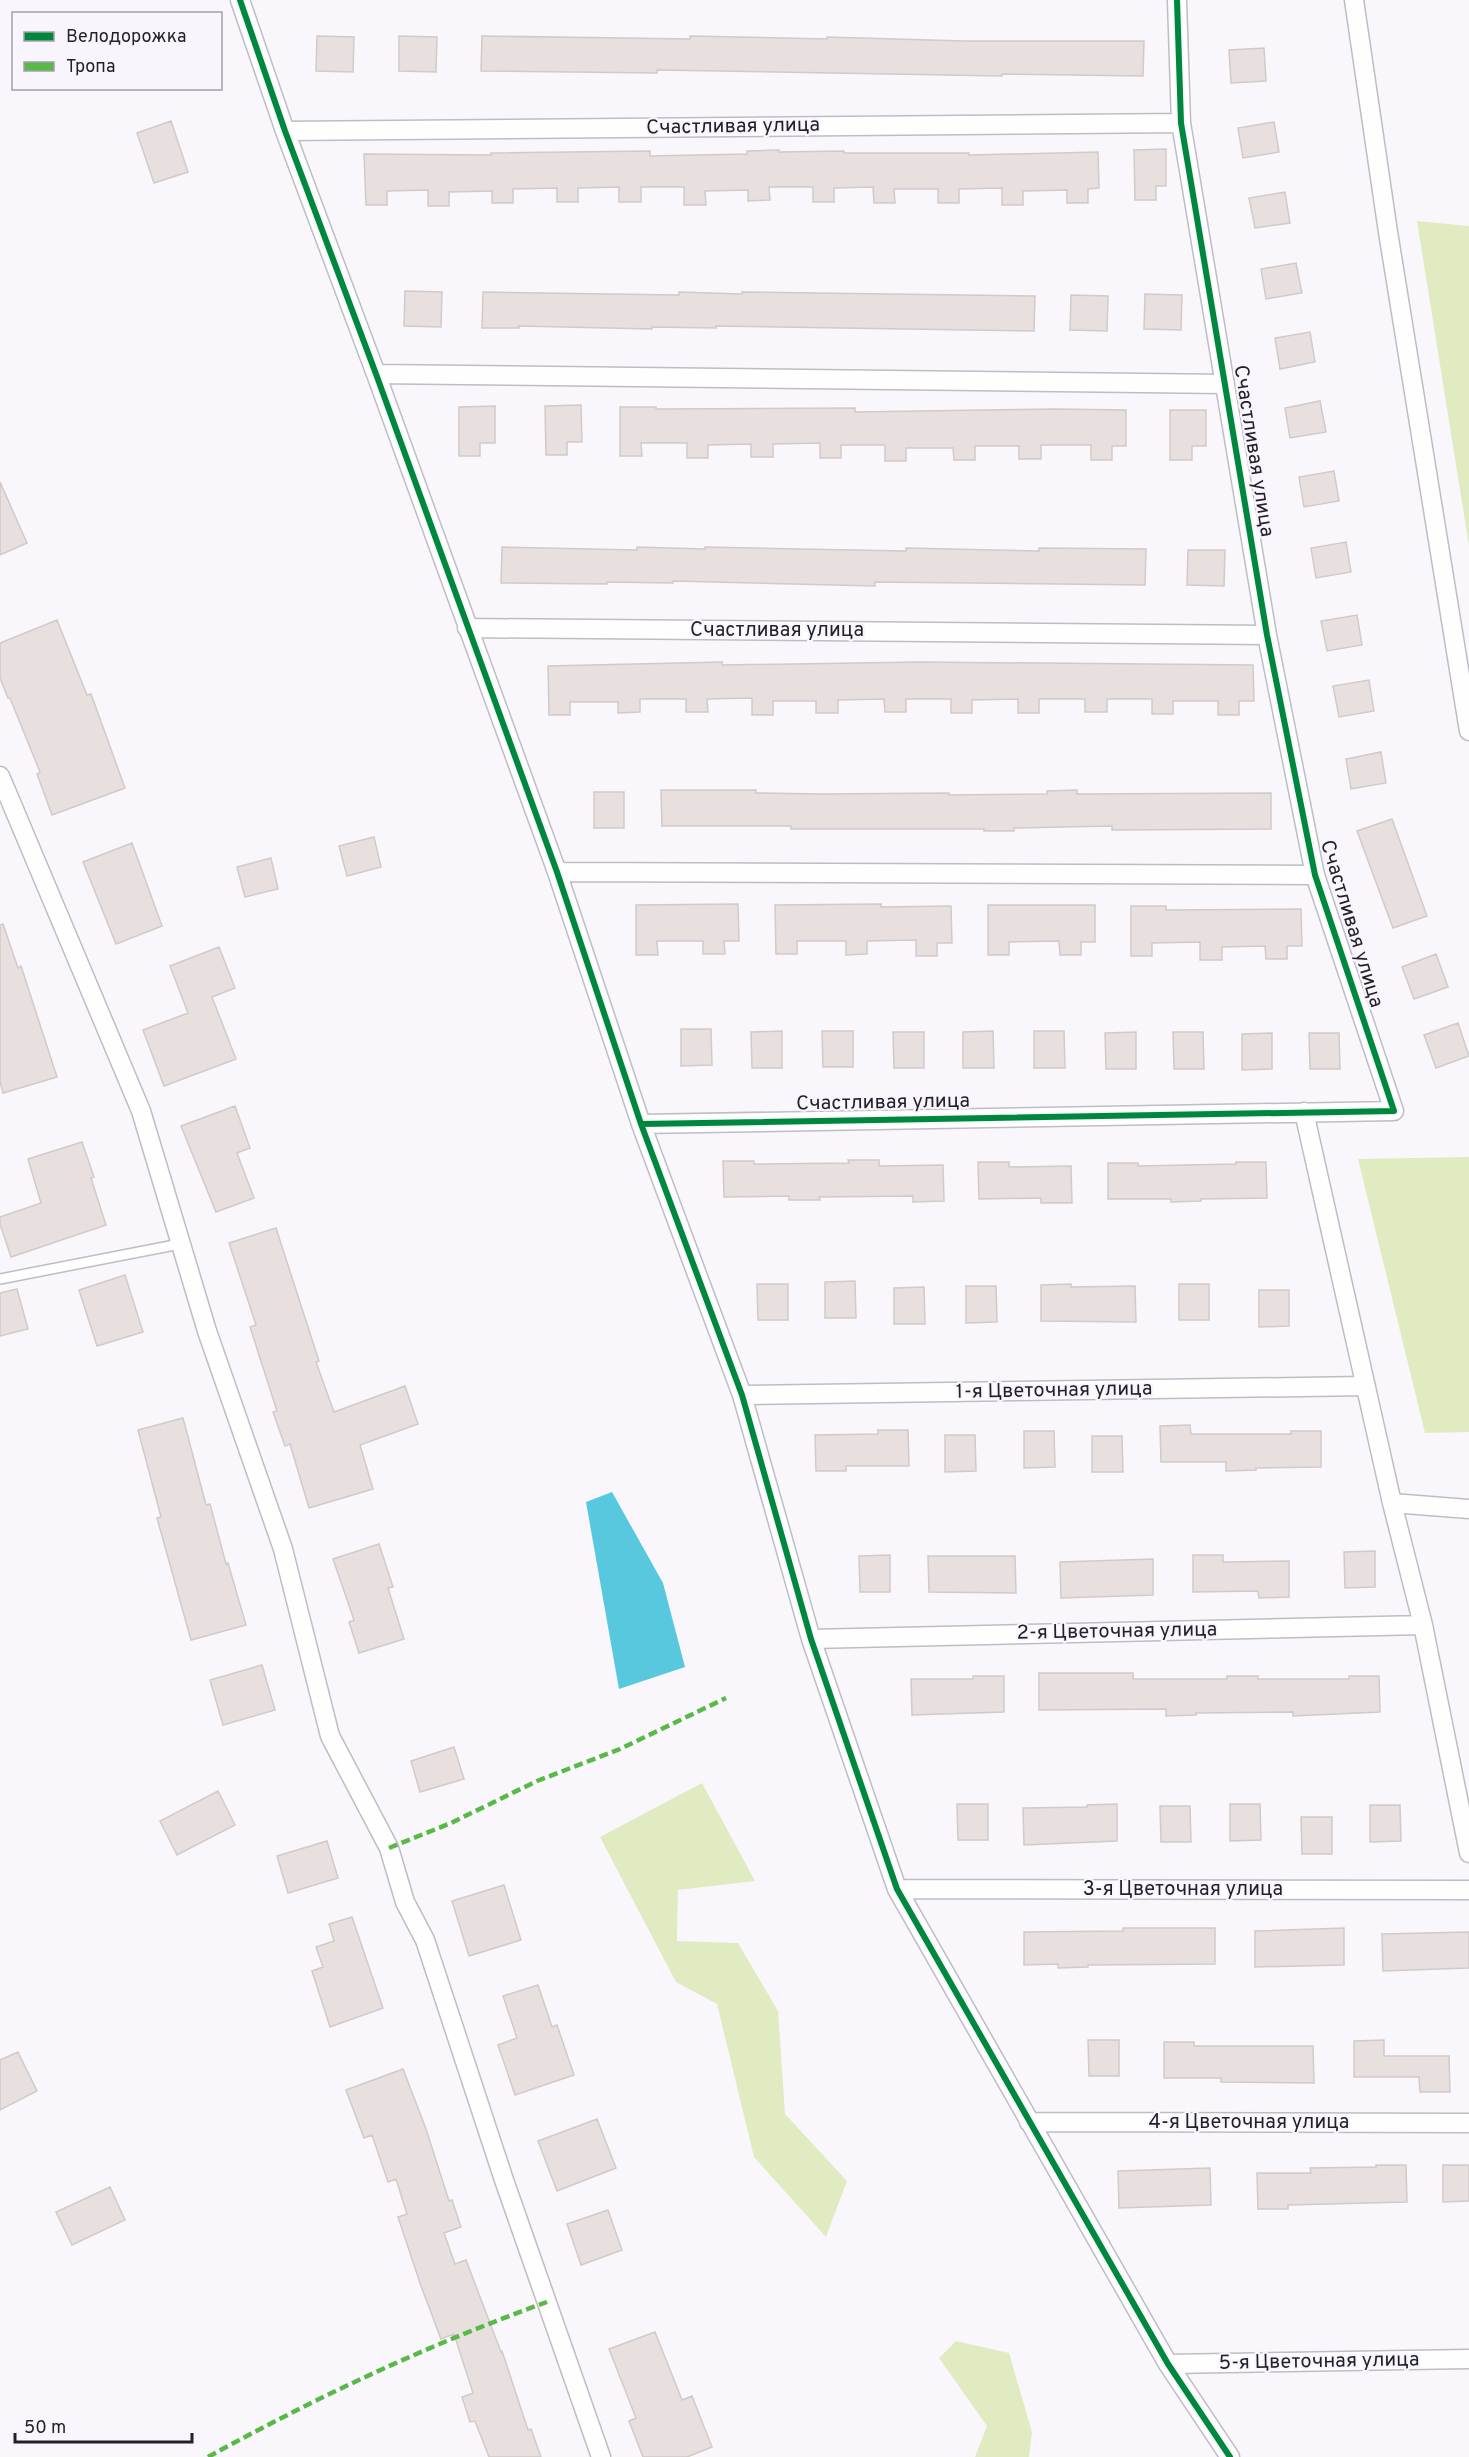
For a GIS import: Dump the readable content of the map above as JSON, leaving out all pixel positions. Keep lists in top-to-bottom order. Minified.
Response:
{"streets":{"street":["Счастливая улица","1-я Цветочная улица","2-я Цветочная улица","3-я Цветочная улица","4-я Цветочная улица","5-я Цветочная улица"]},"legend":["Велодорожка","Тропа"],"scale_bar":"50 m"}
